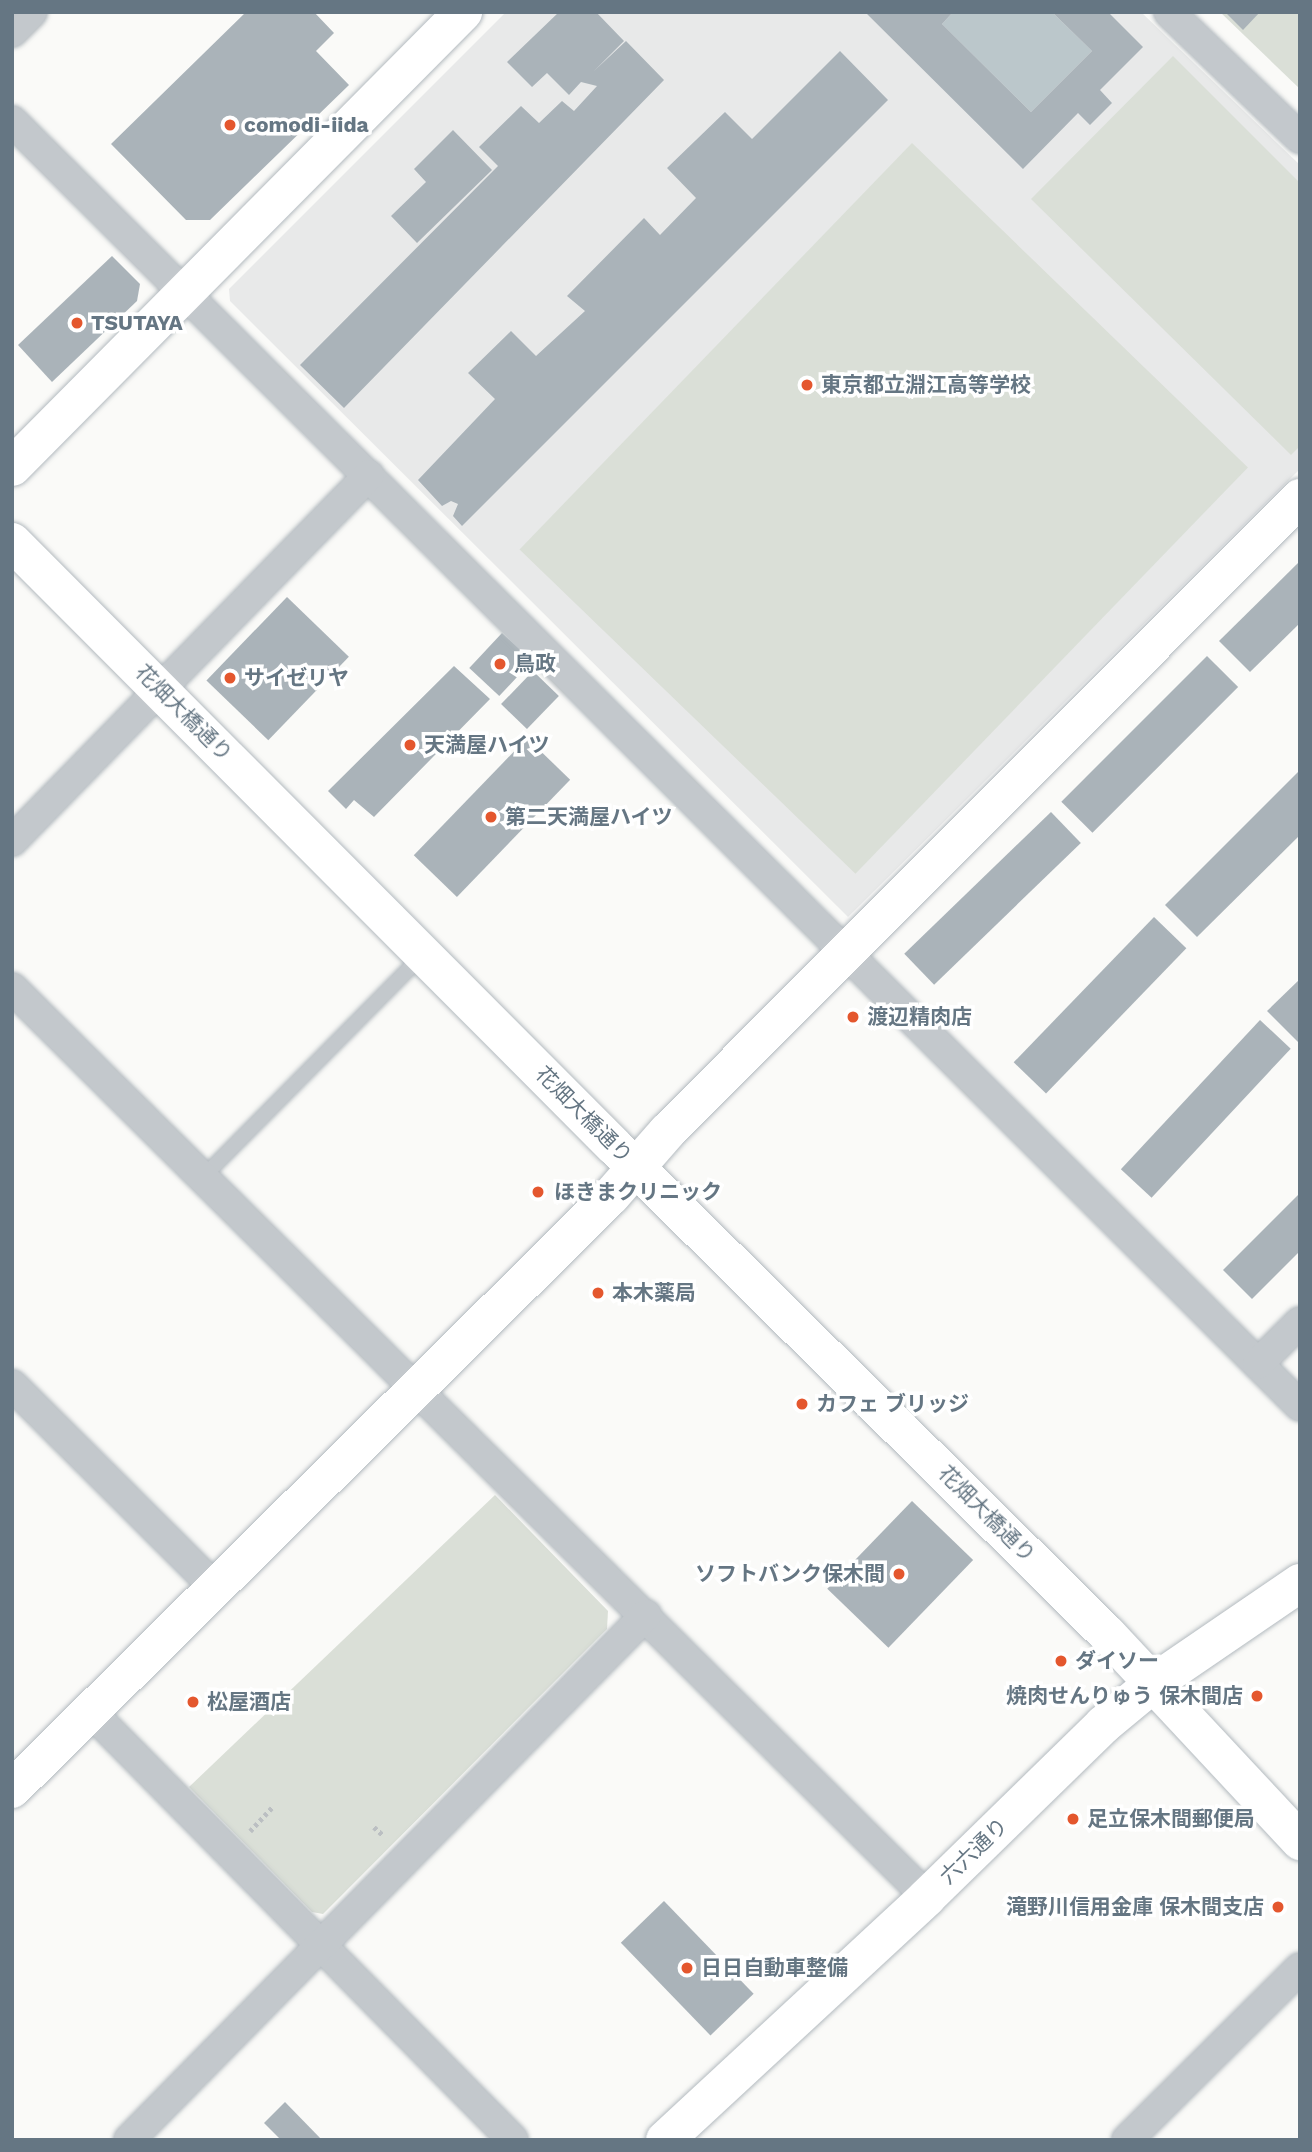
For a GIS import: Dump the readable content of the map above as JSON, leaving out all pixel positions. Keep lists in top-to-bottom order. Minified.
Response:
{"streets":{"street":["花畑大橋通り","六六通り"]},"crossings":[["花畑大橋通り","六六通り"]],"places":["comodi-iida","TSUTAYA","東京都立淵江高等学校","鳥政","サイゼリヤ","天満屋ハイツ","第二天満屋ハイツ","渡辺精肉店","ほきまクリニック","本木薬局","カフェ ブリッジ","ソフトバンク保木間","ダイソー","焼肉せんりゅう 保木間店","松屋酒店","足立保木間郵便局","滝野川信用金庫 保木間支店","日日自動車整備"]}
